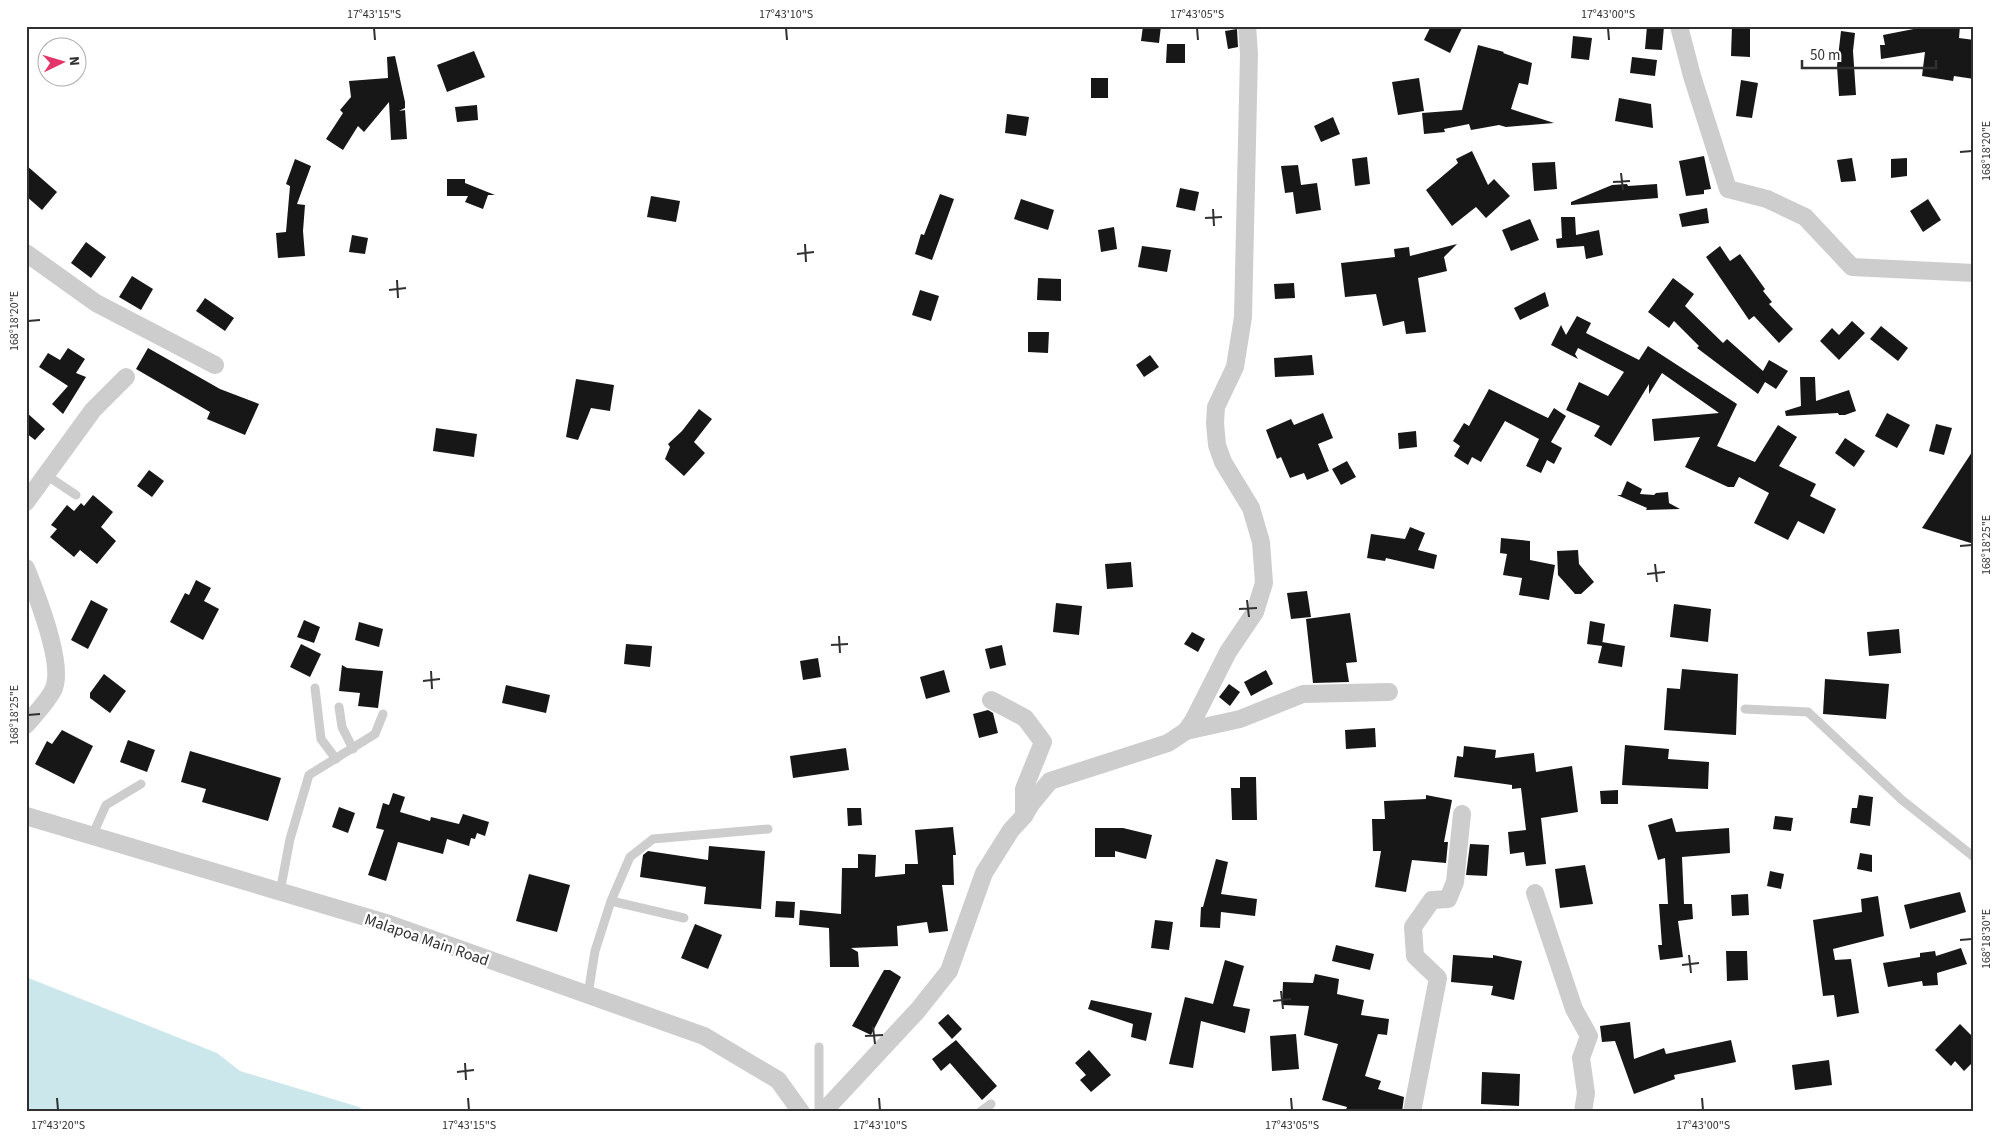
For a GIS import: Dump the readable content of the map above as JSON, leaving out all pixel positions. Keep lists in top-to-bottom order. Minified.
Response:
{"streets":{"street":["Malapoa Main Road"]},"scale_bar":"50 m","north":"right","coordinates":["17°43'15\"S","17°43'10\"S","17°43'05\"S","17°43'00\"S","168°18'20\"E","168°18'25\"E","168°18'30\"E","17°43'20\"S"]}
